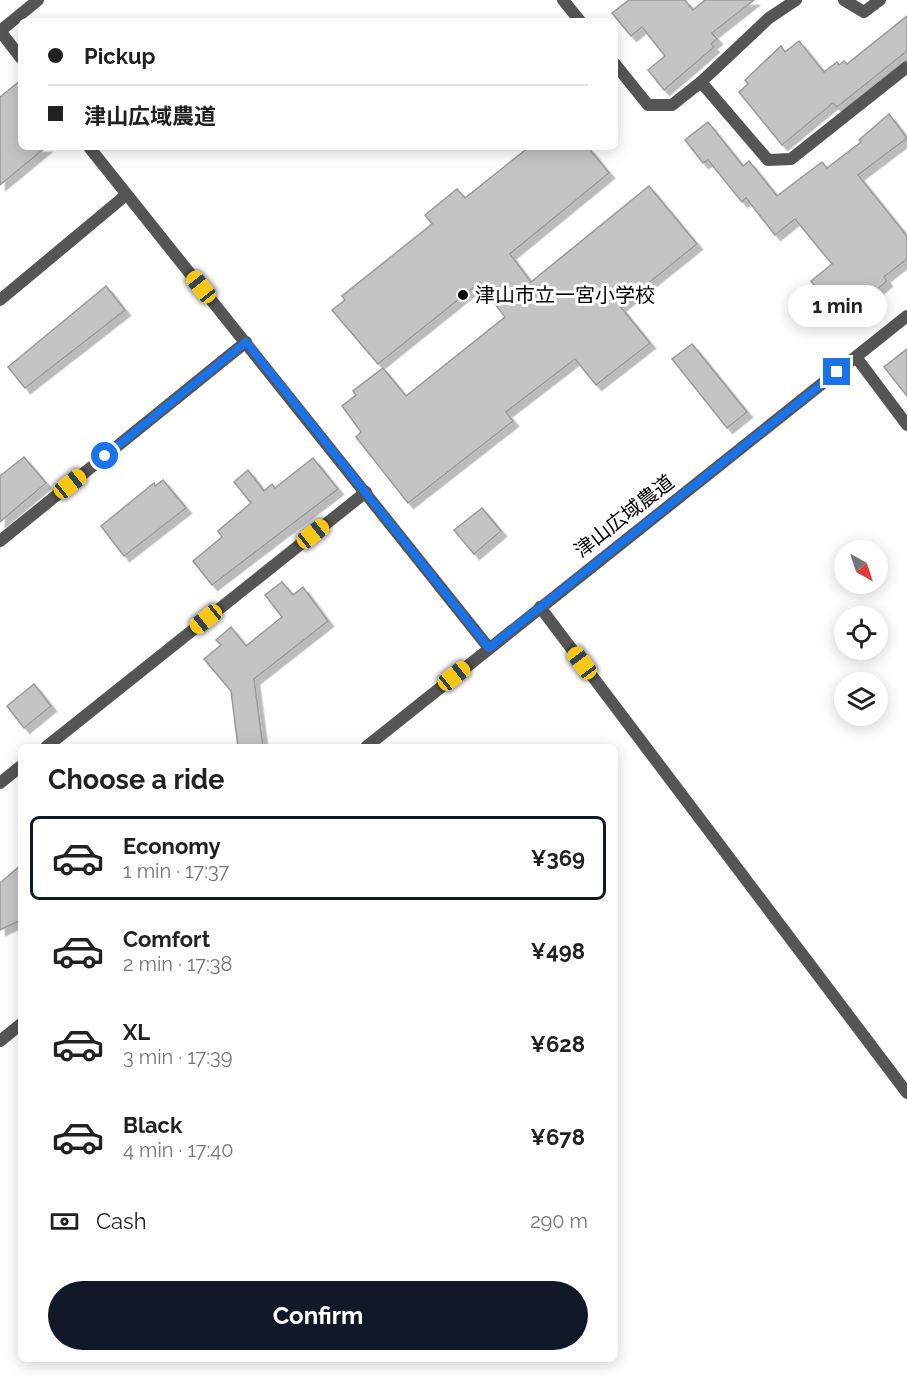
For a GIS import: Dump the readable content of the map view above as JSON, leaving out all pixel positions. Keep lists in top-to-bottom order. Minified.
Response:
{"streets":{"street":["津山広域農道"]},"places":["津山市立一宮小学校"],"north":"bottom right","page":{"banner":["Pickup","津山広域農道"],"bubble":"1 min","heading":"Choose a ride","list":[{"name":"Economy","note":"1 min · 17:37","value":"¥369"},{"name":"Comfort","note":"2 min · 17:38","value":"¥498"},{"name":"XL","note":"3 min · 17:39","value":"¥628"},{"name":"Black","note":"4 min · 17:40","value":"¥678"}],"pay":["Cash","290 m"],"buttons":"Confirm"}}
